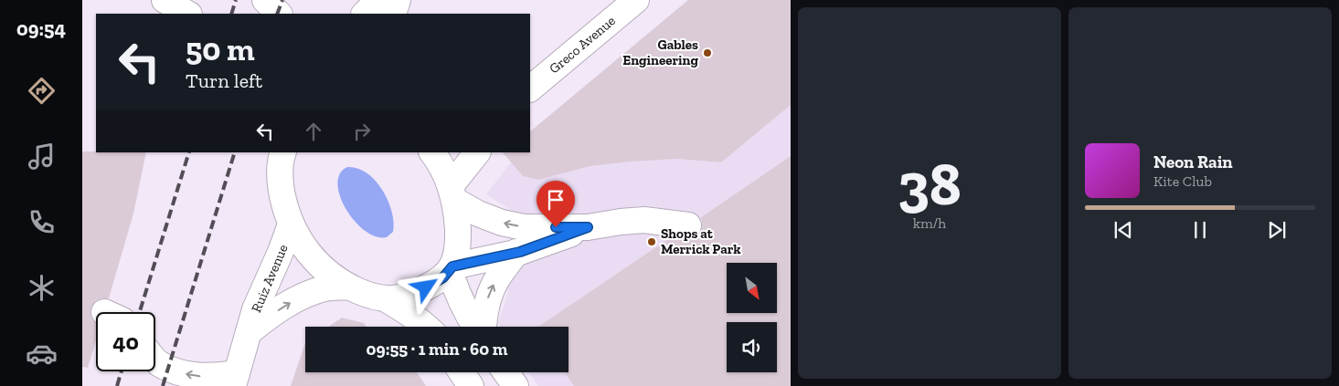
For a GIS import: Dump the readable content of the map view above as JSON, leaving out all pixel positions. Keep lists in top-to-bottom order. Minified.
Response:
{"streets":{"street":["Greco Avenue","Ruiz Avenue"]},"one_way":["Ruiz Avenue"],"places":["Gables Engineering","Shops at Merrick Park"],"north":"bottom right","page":{"tabs":"09:54","tile":["38","km/h"],"turn":["50 m","Turn left"],"song":["Neon Rain","Kite Club"],"limit":"40","trip":"09:55 · 1 min · 60 m"}}
